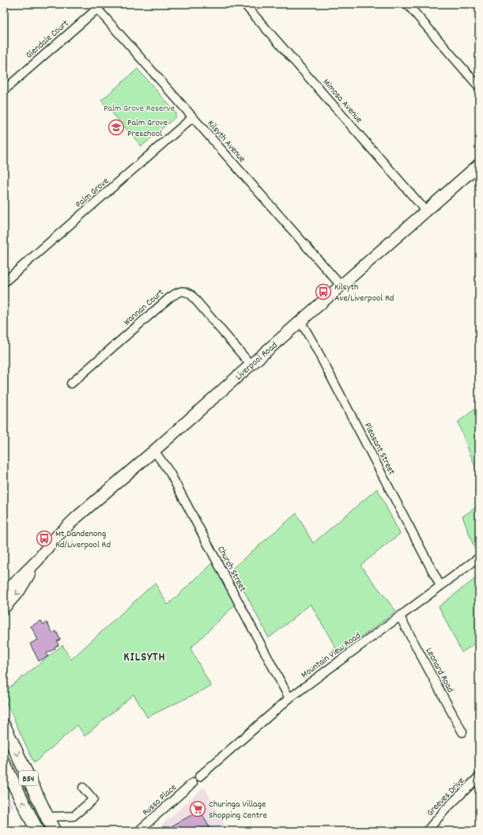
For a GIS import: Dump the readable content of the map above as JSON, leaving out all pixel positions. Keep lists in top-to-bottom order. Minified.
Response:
{"streets":{"main road":["Liverpool Road","B54"],"street":["Glendale Court","Mimosa Avenue","Kilsyth Avenue","Palm Grove","Wannan Court","Pleasant Street","Church Street","Mountain View Road","Leonard Road","Greeves Drive","Russo Place"]},"crossings":[["Glendale Court","Kilsyth Avenue"],["Mimosa Avenue","Liverpool Road"],["Kilsyth Avenue","Palm Grove"],["Kilsyth Avenue","Liverpool Road"],["Wannan Court","Liverpool Road"],["Liverpool Road","Pleasant Street"],["Liverpool Road","Church Street"],["Pleasant Street","Mountain View Road"],["Church Street","Mountain View Road"],["Mountain View Road","Leonard Road"]],"districts":["KILSYTH"],"parks":["Palm Grove Reserve"],"places":{"school or university":["Palm Grove Preschool"],"bus stop":["Kilsyth Ave/Liverpool Rd","Mt Dandenong Rd/Liverpool Rd"],"supermarket":["Churinga Village Shopping Centre"]}}
